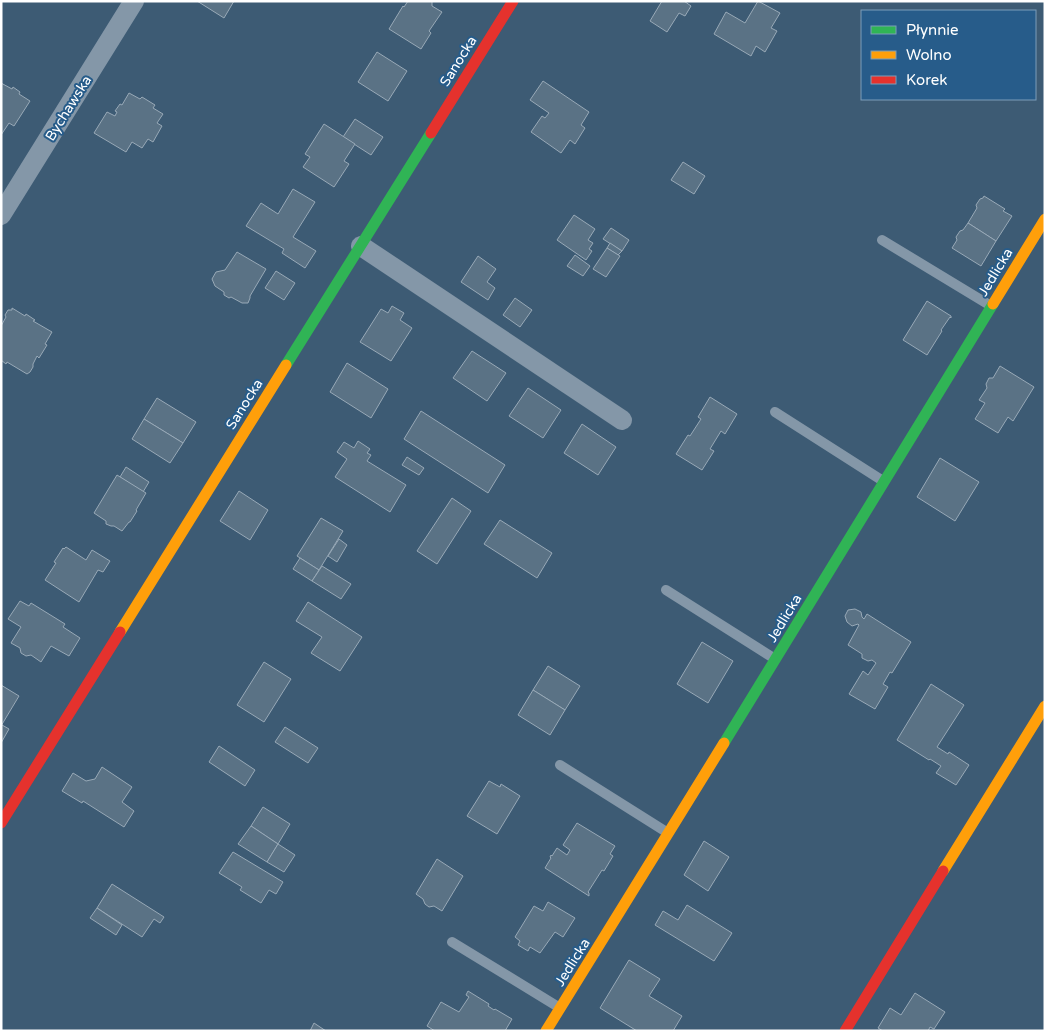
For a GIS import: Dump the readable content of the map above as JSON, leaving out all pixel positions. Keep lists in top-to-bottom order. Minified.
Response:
{"streets":{"street":["Sanocka","Bychawska","Jedlicka"]},"legend":["Płynnie","Wolno","Korek"]}
